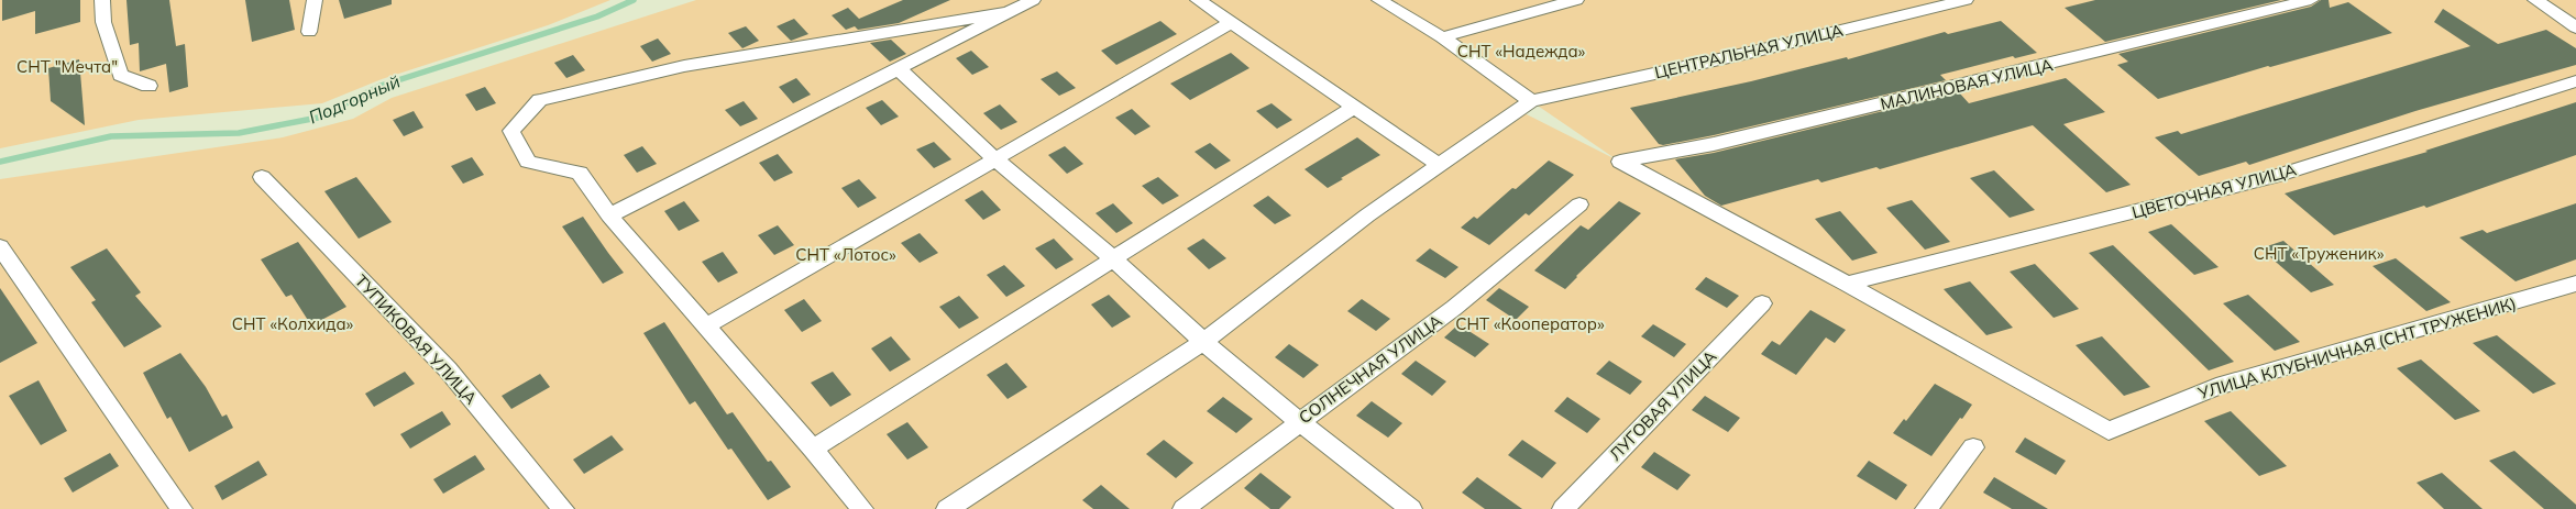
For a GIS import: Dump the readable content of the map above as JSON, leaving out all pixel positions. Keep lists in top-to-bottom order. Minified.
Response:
{"streets":{"street":["ЦЕНТРАЛЬНАЯ УЛИЦА","МАЛИНОВАЯ УЛИЦА","ЦВЕТОЧНАЯ УЛИЦА","ТУПИКОВАЯ УЛИЦА","УЛИЦА КЛУБНИЧНАЯ (СНТ ТРУЖЕНИК)","СОЛНЕЧНАЯ УЛИЦА","ЛУГОВАЯ УЛИЦА"]},"crossings":[["МАЛИНОВАЯ УЛИЦА","ЦВЕТОЧНАЯ УЛИЦА"],["МАЛИНОВАЯ УЛИЦА","УЛИЦА КЛУБНИЧНАЯ (СНТ ТРУЖЕНИК)"],["ЦВЕТОЧНАЯ УЛИЦА","УЛИЦА КЛУБНИЧНАЯ (СНТ ТРУЖЕНИК)"]],"water":["Подгорный"],"parks":["СНТ «Надежда»","СНТ \"Мечта\"","СНТ «Труженик»","СНТ «Лотос»","СНТ «Колхида»","СНТ «Кооператор»"]}
